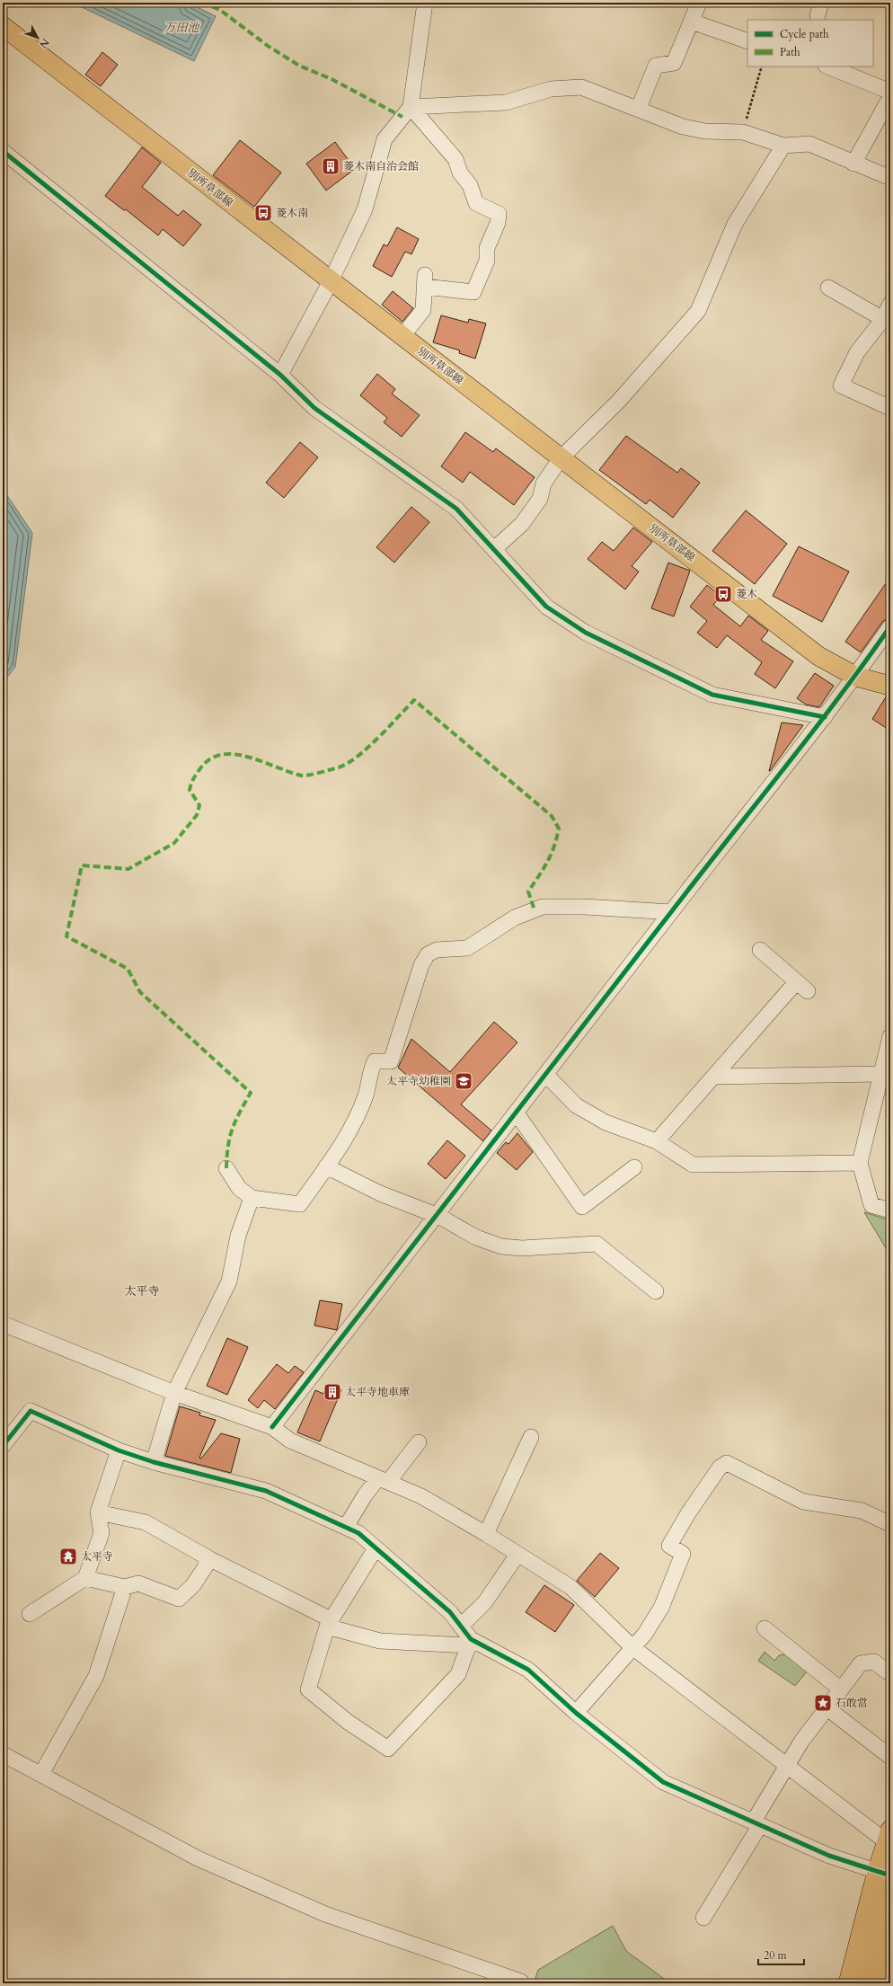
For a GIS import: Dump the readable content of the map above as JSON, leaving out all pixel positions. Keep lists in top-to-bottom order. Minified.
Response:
{"streets":{"main road":["別所草部線"]},"districts":["太平寺"],"water":["万田池"],"places":{"building":["菱木南自治会館","太平寺地車庫"],"bus stop":["菱木南","菱木"],"school or university":["太平寺幼稚園"],"temple":["太平寺"],"place":["石敢當"]},"legend":["Cycle path","Path"],"scale_bar":"20 m","north":"bottom right"}
